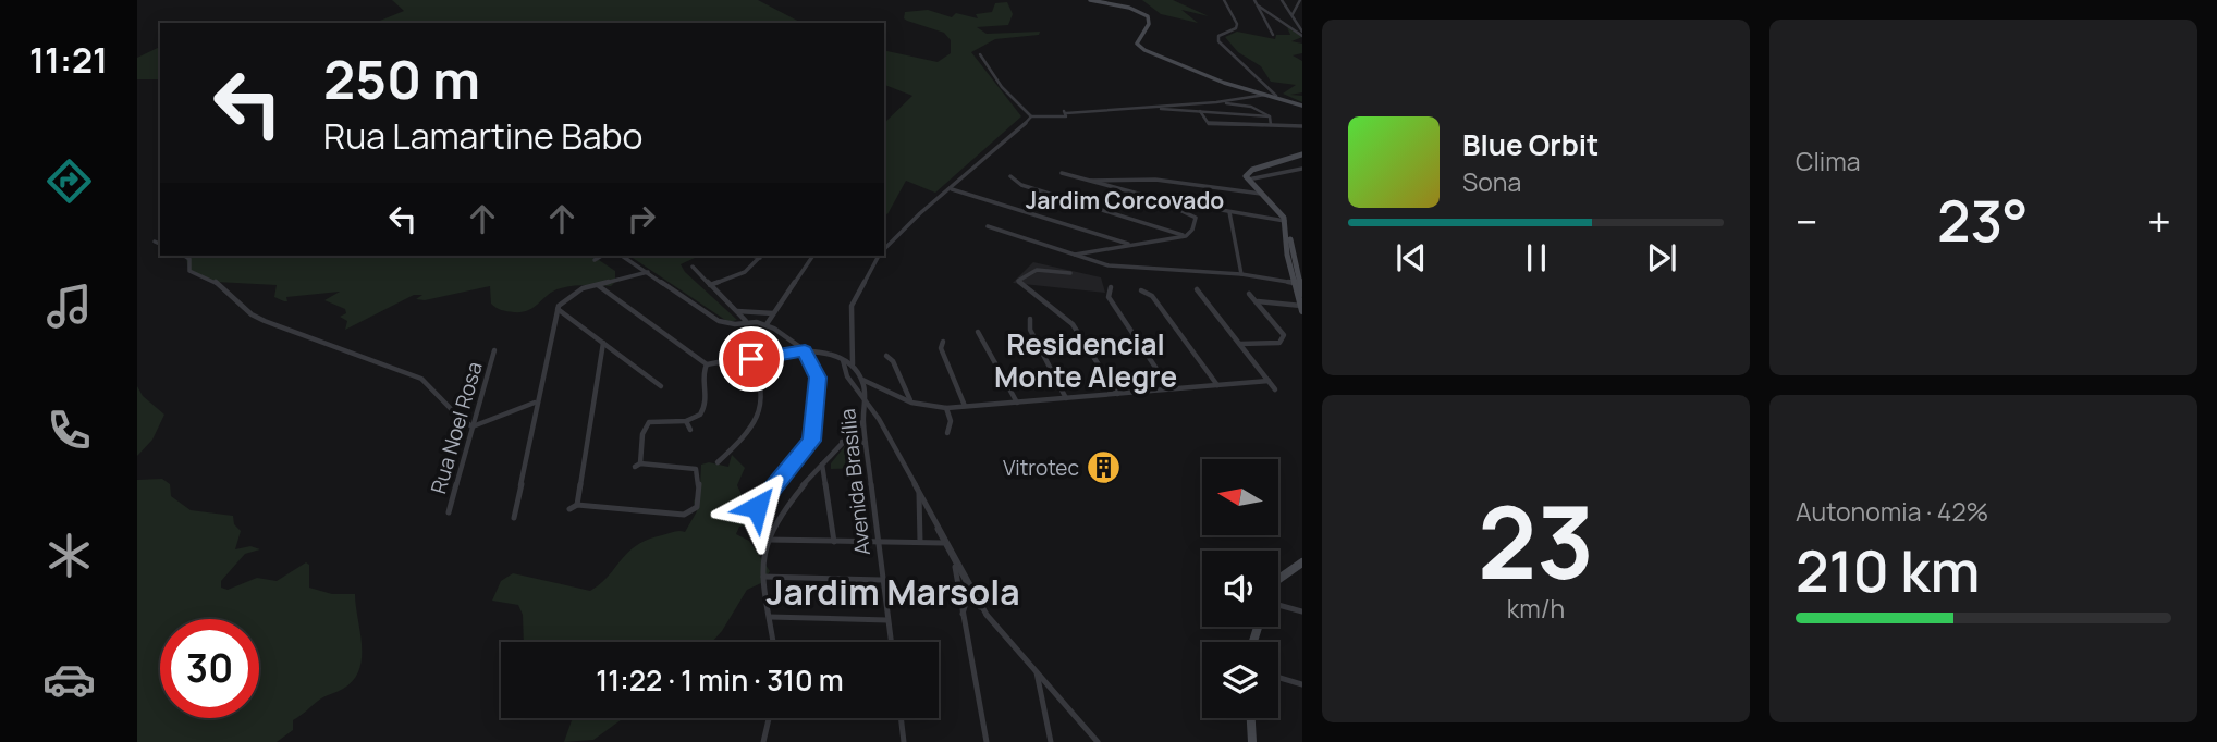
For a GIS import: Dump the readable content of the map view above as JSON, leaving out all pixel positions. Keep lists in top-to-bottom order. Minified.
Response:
{"streets":{"street":["Rua Noel Rosa","Avenida Brasília"]},"districts":["Jardim Corcovado","Residencial Monte Alegre","Jardim Marsola"],"places":{"building":["Vitrotec"]},"north":"left","page":{"tabs":"11:21","tile":["Clima",["23","km/h"],["Autonomia · 42%","210 km"]],"turn":["250 m","Rua Lamartine Babo"],"song":["Blue Orbit","Sona"],"heat":["−","23°","+"],"limit":"30","trip":"11:22 · 1 min · 310 m"}}
